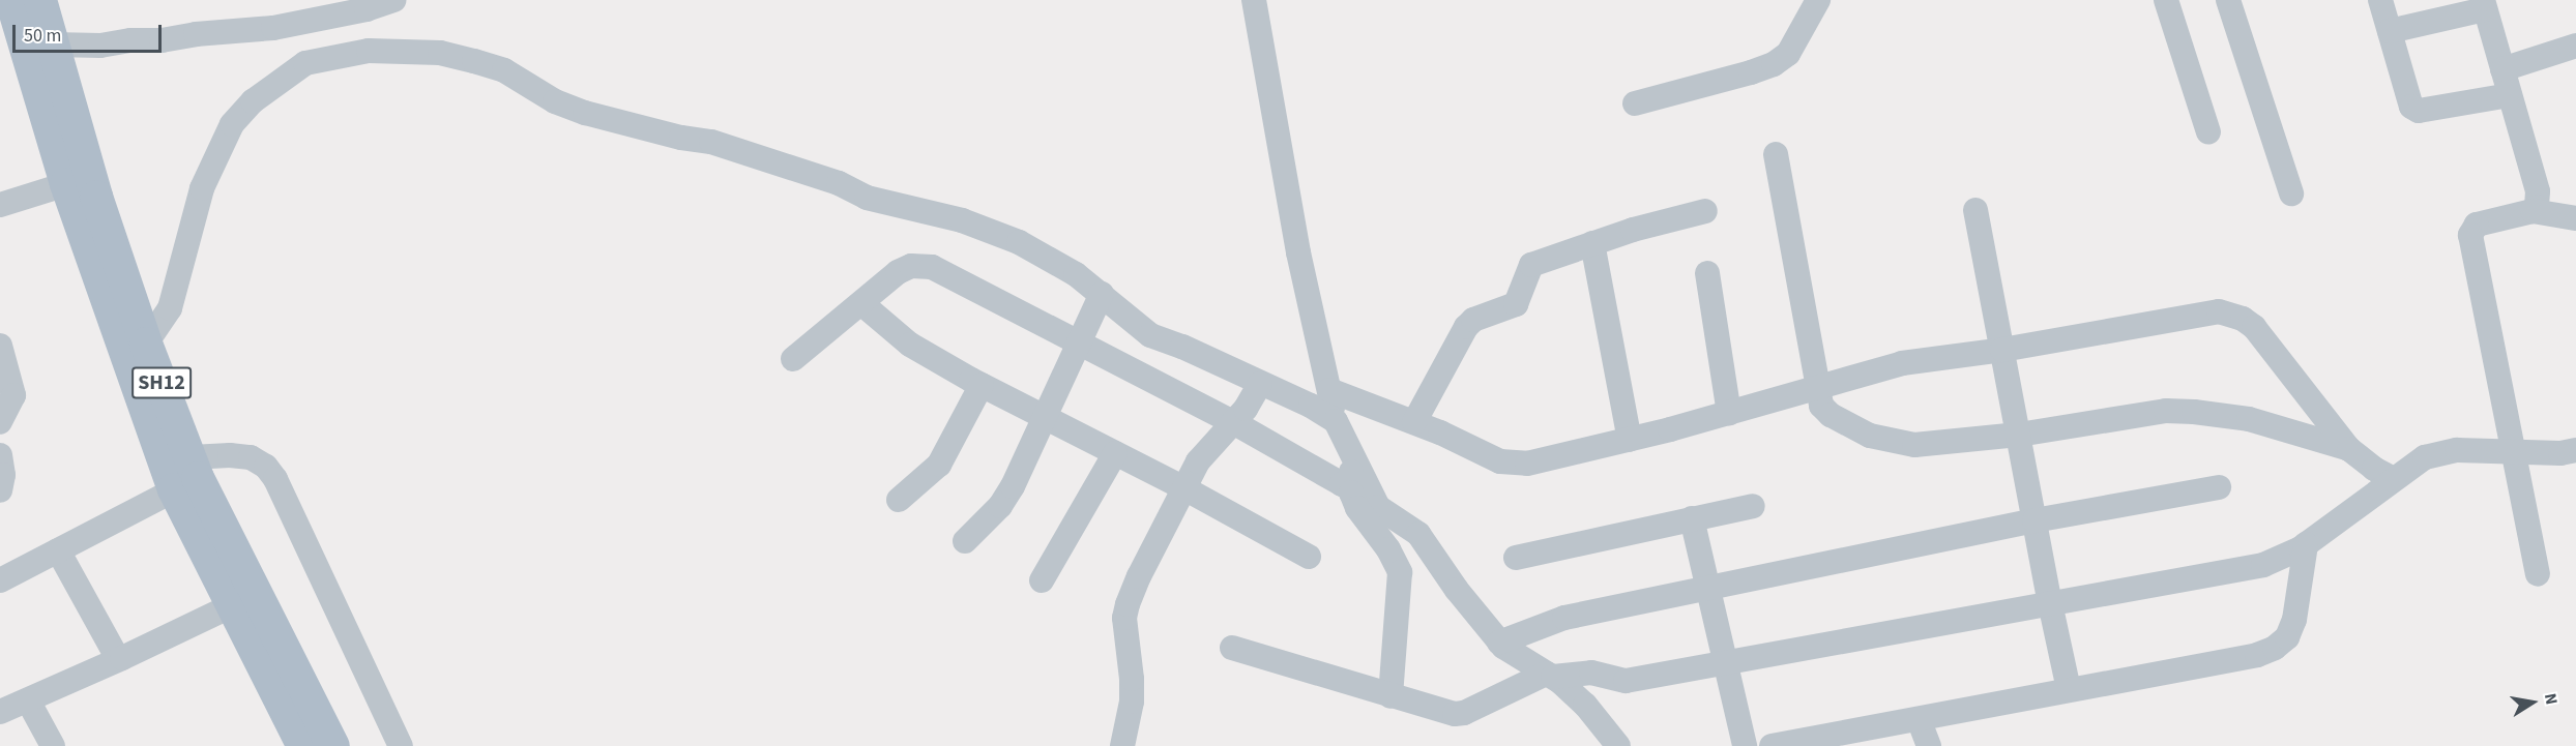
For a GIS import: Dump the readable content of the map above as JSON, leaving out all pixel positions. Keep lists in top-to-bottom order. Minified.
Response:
{"streets":{"main road":["SH12"]},"scale_bar":"50 m","north":"right"}
